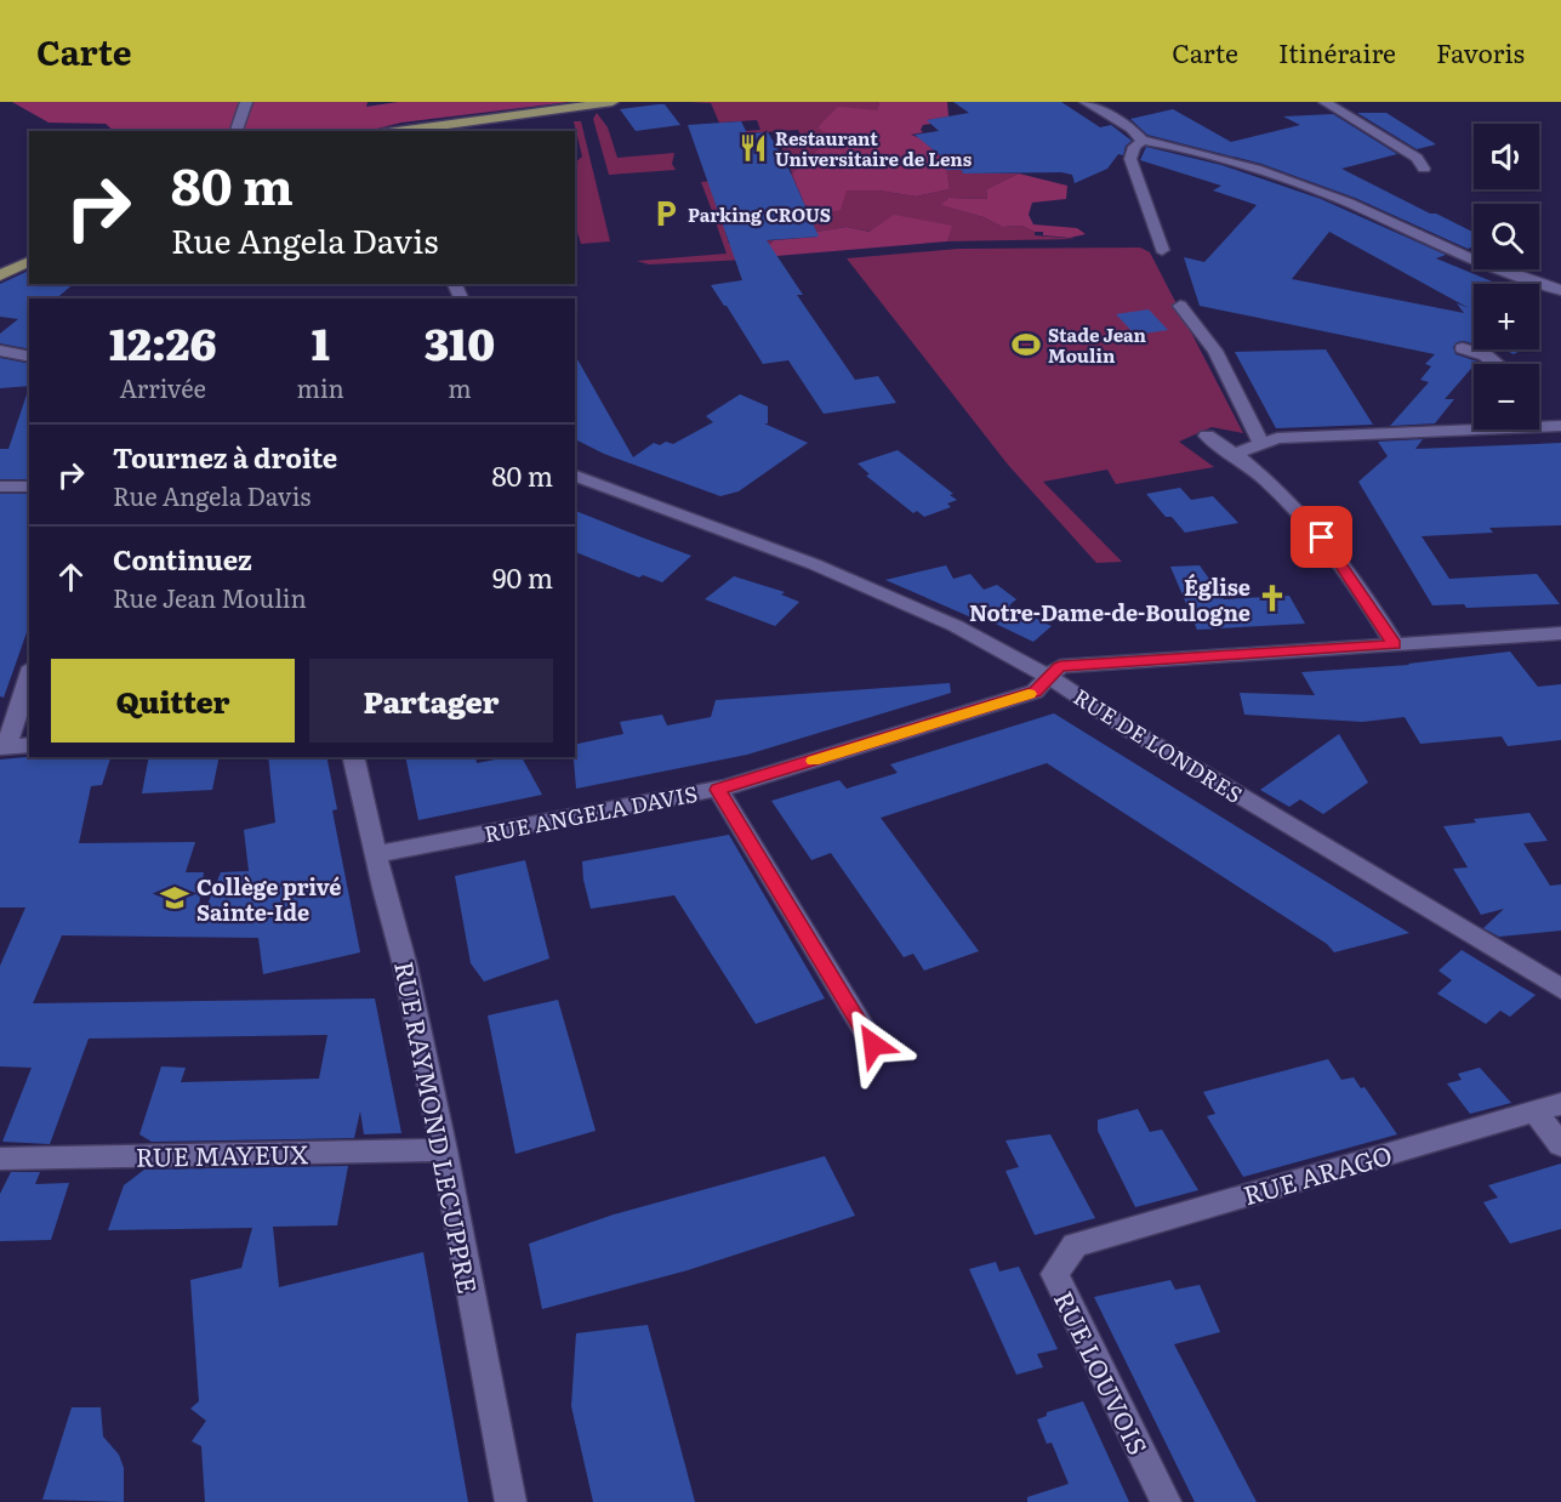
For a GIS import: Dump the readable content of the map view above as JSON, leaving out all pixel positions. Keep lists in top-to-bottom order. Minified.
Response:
{"streets":{"street":["RUE DE LONDRES","RUE ANGELA DAVIS","RUE RAYMOND LECUPPRE","RUE MAYEUX","RUE ARAGO","RUE LOUVOIS"]},"crossings":[["RUE DE LONDRES","RUE ANGELA DAVIS"],["RUE ANGELA DAVIS","RUE RAYMOND LECUPPRE"],["RUE RAYMOND LECUPPRE","RUE MAYEUX"],["RUE ARAGO","RUE LOUVOIS"]],"places":{"restaurant":["Restaurant Universitaire de Lens"],"parking":["Parking CROUS"],"sports":["Stade Jean Moulin"],"church":["Église Notre-Dame-de-Boulogne"],"school or university":["Collège privé Sainte-Ide"]},"page":{"header":"Carte","nav":["Carte","Itinéraire","Favoris"],"map_buttons":["+","−"],"turn":["80 m","Rue Angela Davis"],"eta":["12:26","Arrivée","1","min","310","m"],"list":[{"name":"Tournez à droite","note":"Rue Angela Davis","value":"80 m"},{"name":"Continuez","note":"Rue Jean Moulin","value":"90 m"}],"buttons":["Quitter","Partager"]}}
